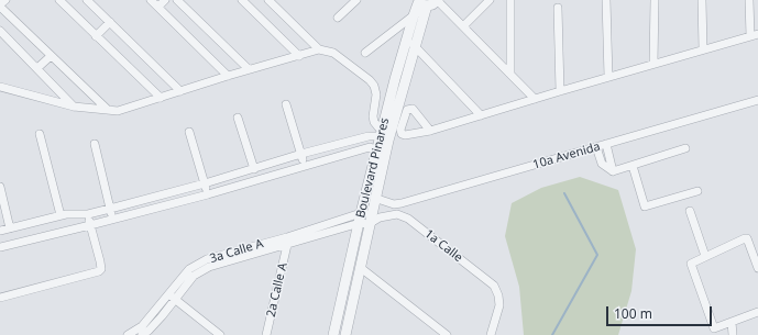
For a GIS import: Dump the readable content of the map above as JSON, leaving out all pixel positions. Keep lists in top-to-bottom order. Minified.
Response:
{"streets":{"street":["10a Avenida","Boulevard Pinares","1a Calle","3a Calle A","2a Calle A"]},"crossings":[["10a Avenida","Boulevard Pinares"],["Boulevard Pinares","1a Calle"],["Boulevard Pinares","3a Calle A"],["1a Calle","3a Calle A"],["3a Calle A","2a Calle A"]],"scale_bar":"100 m"}
